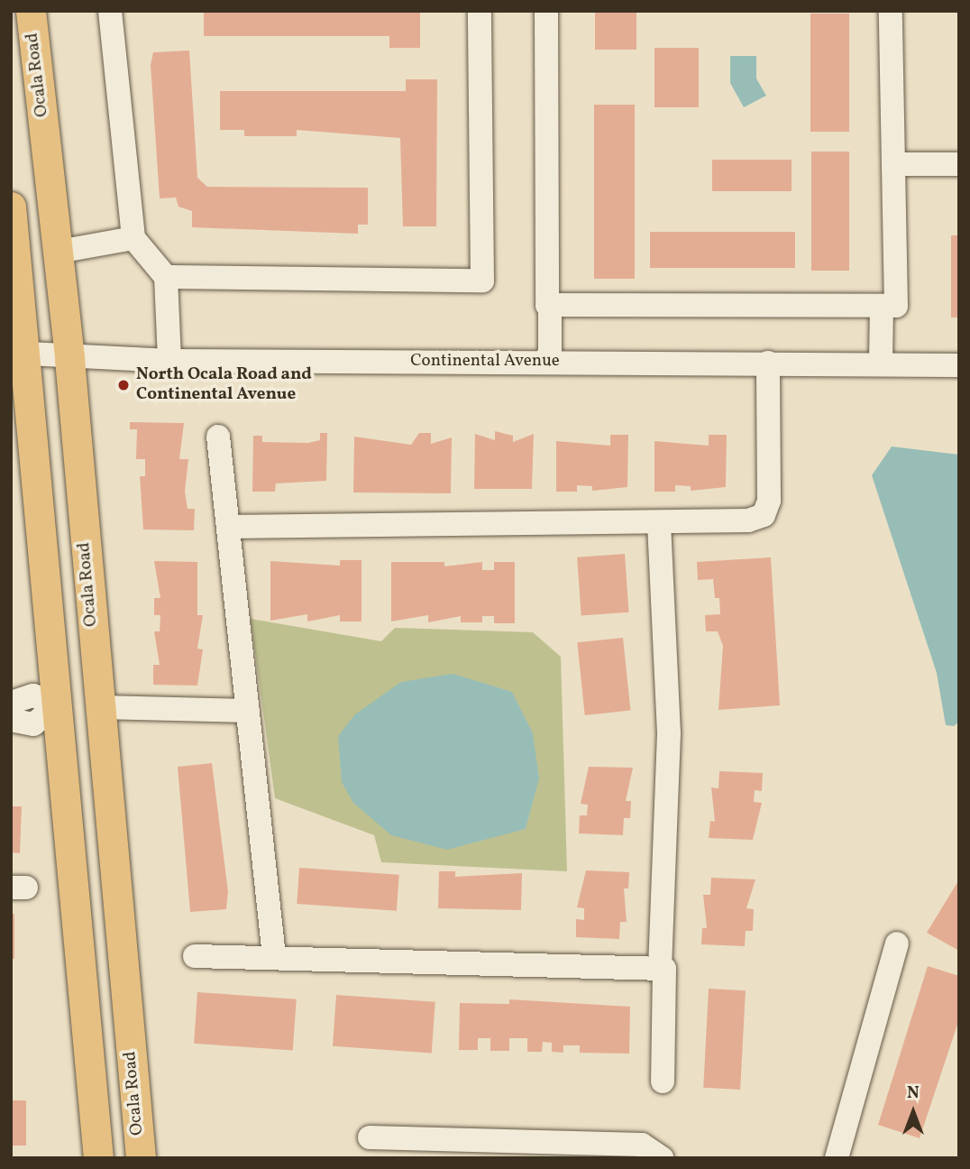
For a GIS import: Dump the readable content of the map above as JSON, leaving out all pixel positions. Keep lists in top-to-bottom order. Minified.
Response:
{"streets":{"main road":["Ocala Road"],"street":["Continental Avenue"]},"crossings":[["Ocala Road","Continental Avenue"]],"places":["North Ocala Road and Continental Avenue"],"north":"top"}
